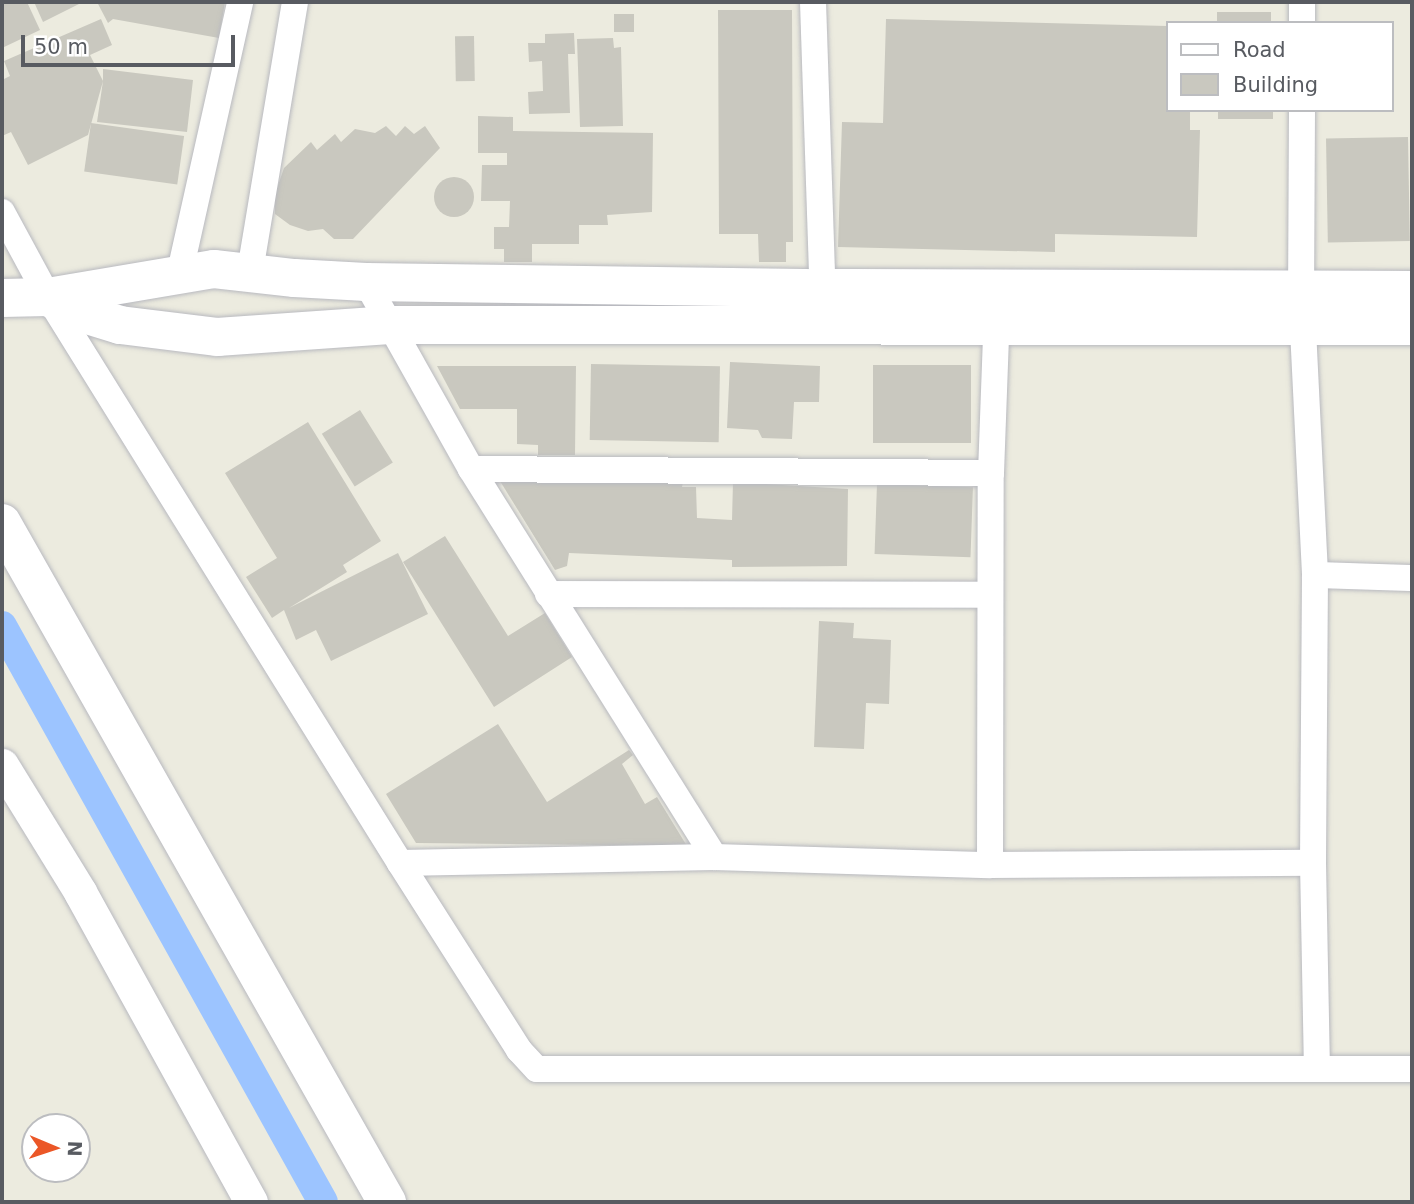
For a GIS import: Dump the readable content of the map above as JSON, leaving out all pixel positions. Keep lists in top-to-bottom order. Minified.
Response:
{"legend":["Road","Building"],"scale_bar":"50 m","north":"right"}
